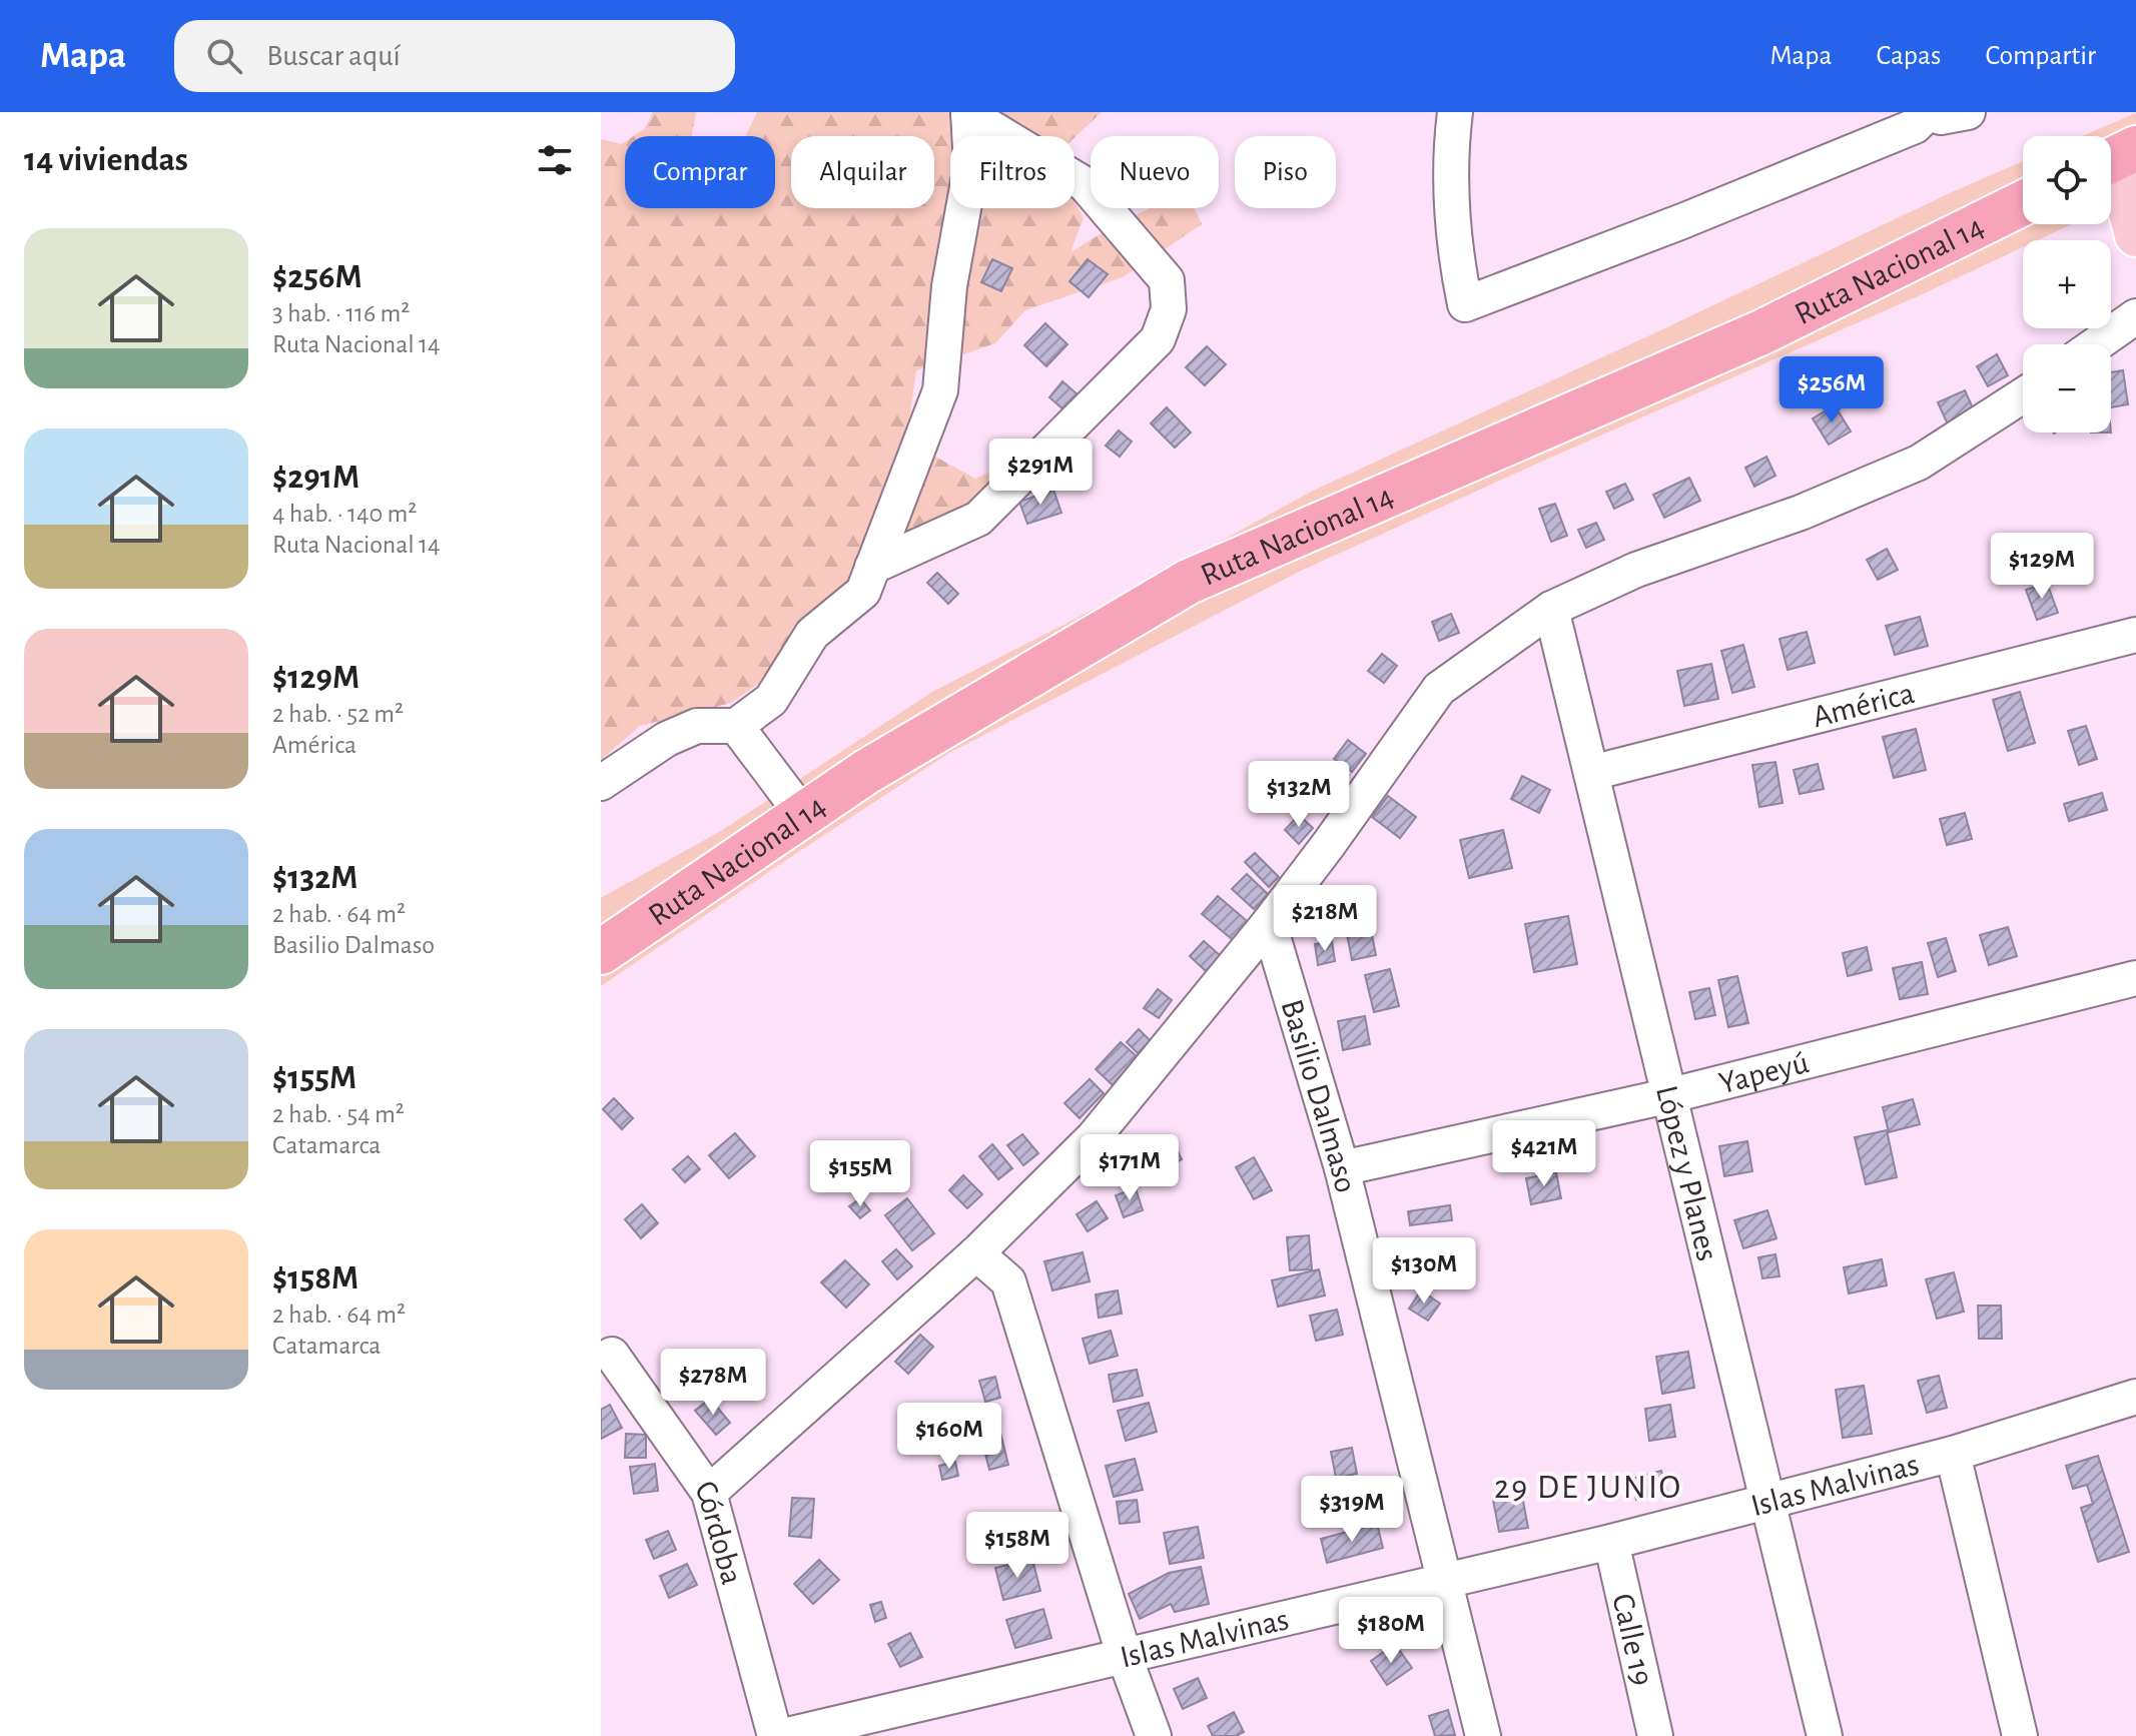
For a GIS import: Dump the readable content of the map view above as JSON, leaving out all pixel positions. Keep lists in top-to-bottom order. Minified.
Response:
{"streets":{"highway":["Ruta Nacional 14"],"street":["América","Yapeyú","Basilio Dalmaso","López y Planes","Islas Malvinas","Córdoba","Calle 19"]},"crossings":[["América","López y Planes"],["Yapeyú","Basilio Dalmaso"],["Yapeyú","López y Planes"],["Basilio Dalmaso","Islas Malvinas"],["López y Planes","Islas Malvinas"],["Islas Malvinas","Calle 19"]],"districts":["29 DE JUNIO"],"page":{"header":"Mapa","search":"Buscar aquí","nav":["Mapa","Capas","Compartir"],"heading":"14 viviendas","map_buttons":["+","−"],"chip":["Comprar","Alquilar","Filtros","Nuevo","Piso"],"list":[{"name":"$256M","note":"3 hab. · 116 m² · Ruta Nacional 14"},{"name":"$291M","note":"4 hab. · 140 m² · Ruta Nacional 14"},{"name":"$129M","note":"2 hab. · 52 m² · América"},{"name":"$132M","note":"2 hab. · 64 m² · Basilio Dalmaso"},{"name":"$155M","note":"2 hab. · 54 m² · Catamarca"},{"name":"$158M","note":"2 hab. · 64 m² · Catamarca"}],"price":["$256M","$291M","$129M","$132M","$218M","$421M","$171M","$155M","$130M","$278M","$160M","$319M","$158M","$180M"]}}
